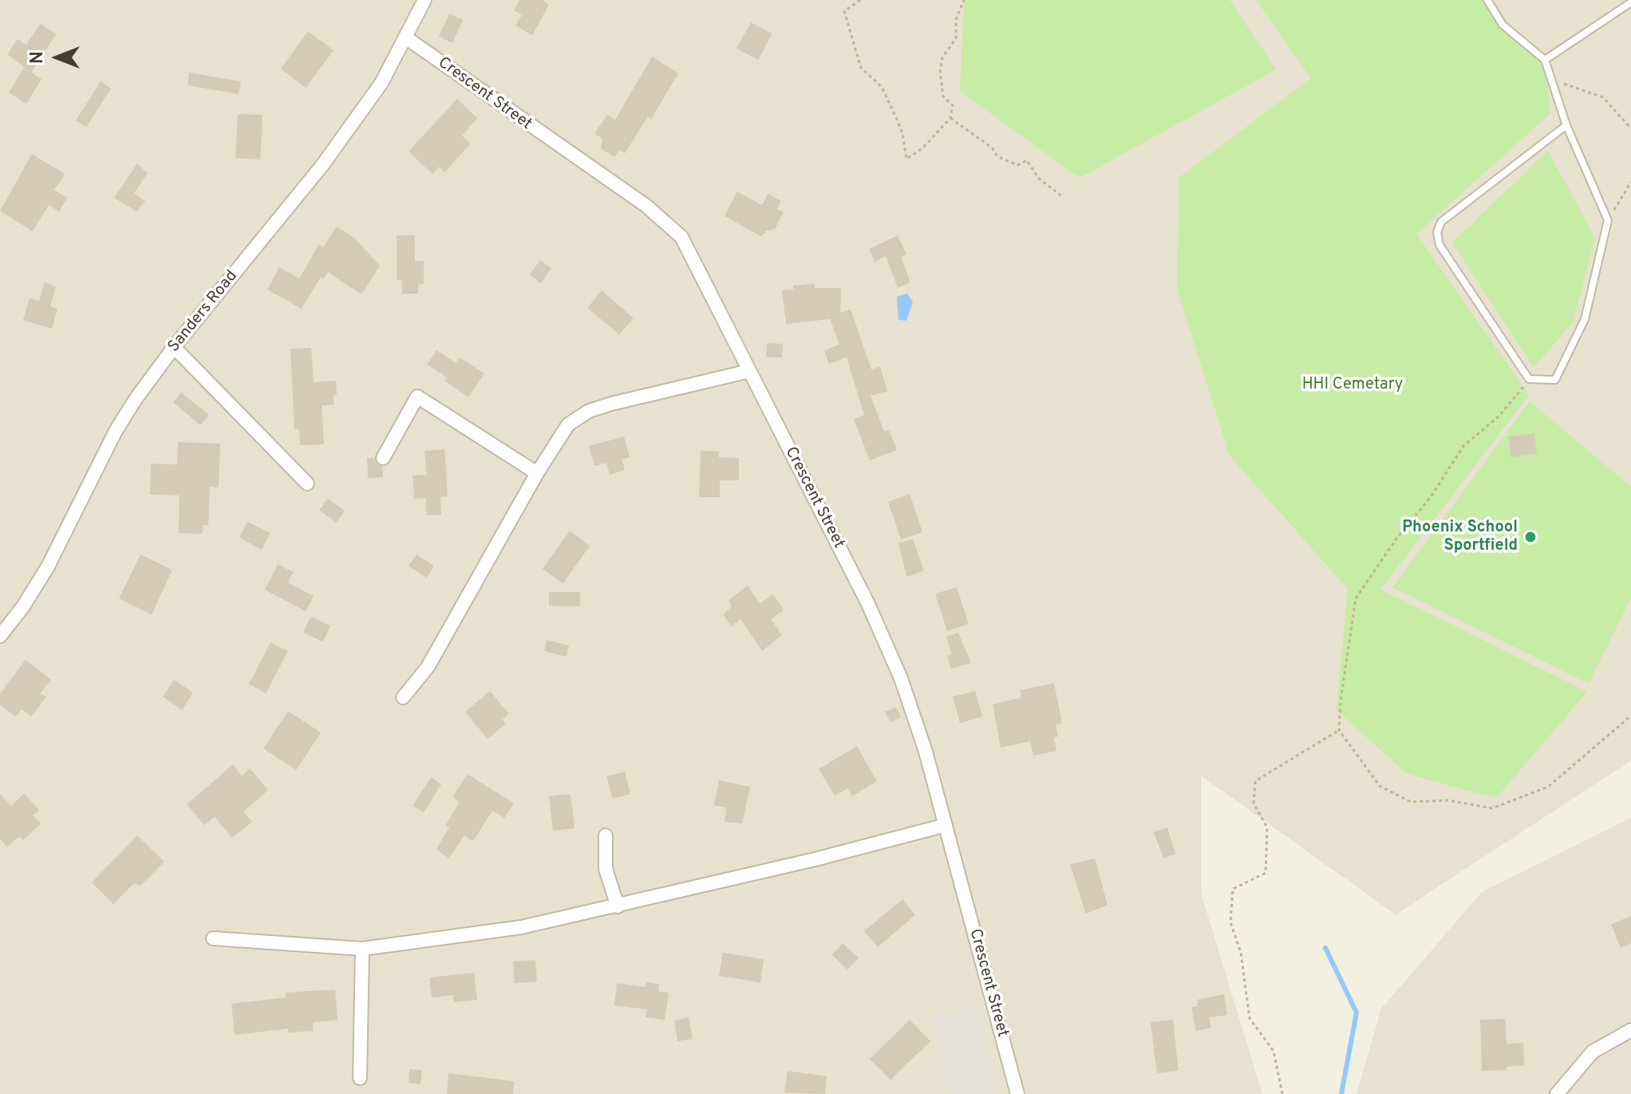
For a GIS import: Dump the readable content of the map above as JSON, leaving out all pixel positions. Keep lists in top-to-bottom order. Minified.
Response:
{"streets":{"street":["Crescent Street","Sanders Road"]},"crossings":[["Crescent Street","Sanders Road"]],"parks":["HHI Cemetary"],"places":["Phoenix School Sportfield"],"north":"left"}
